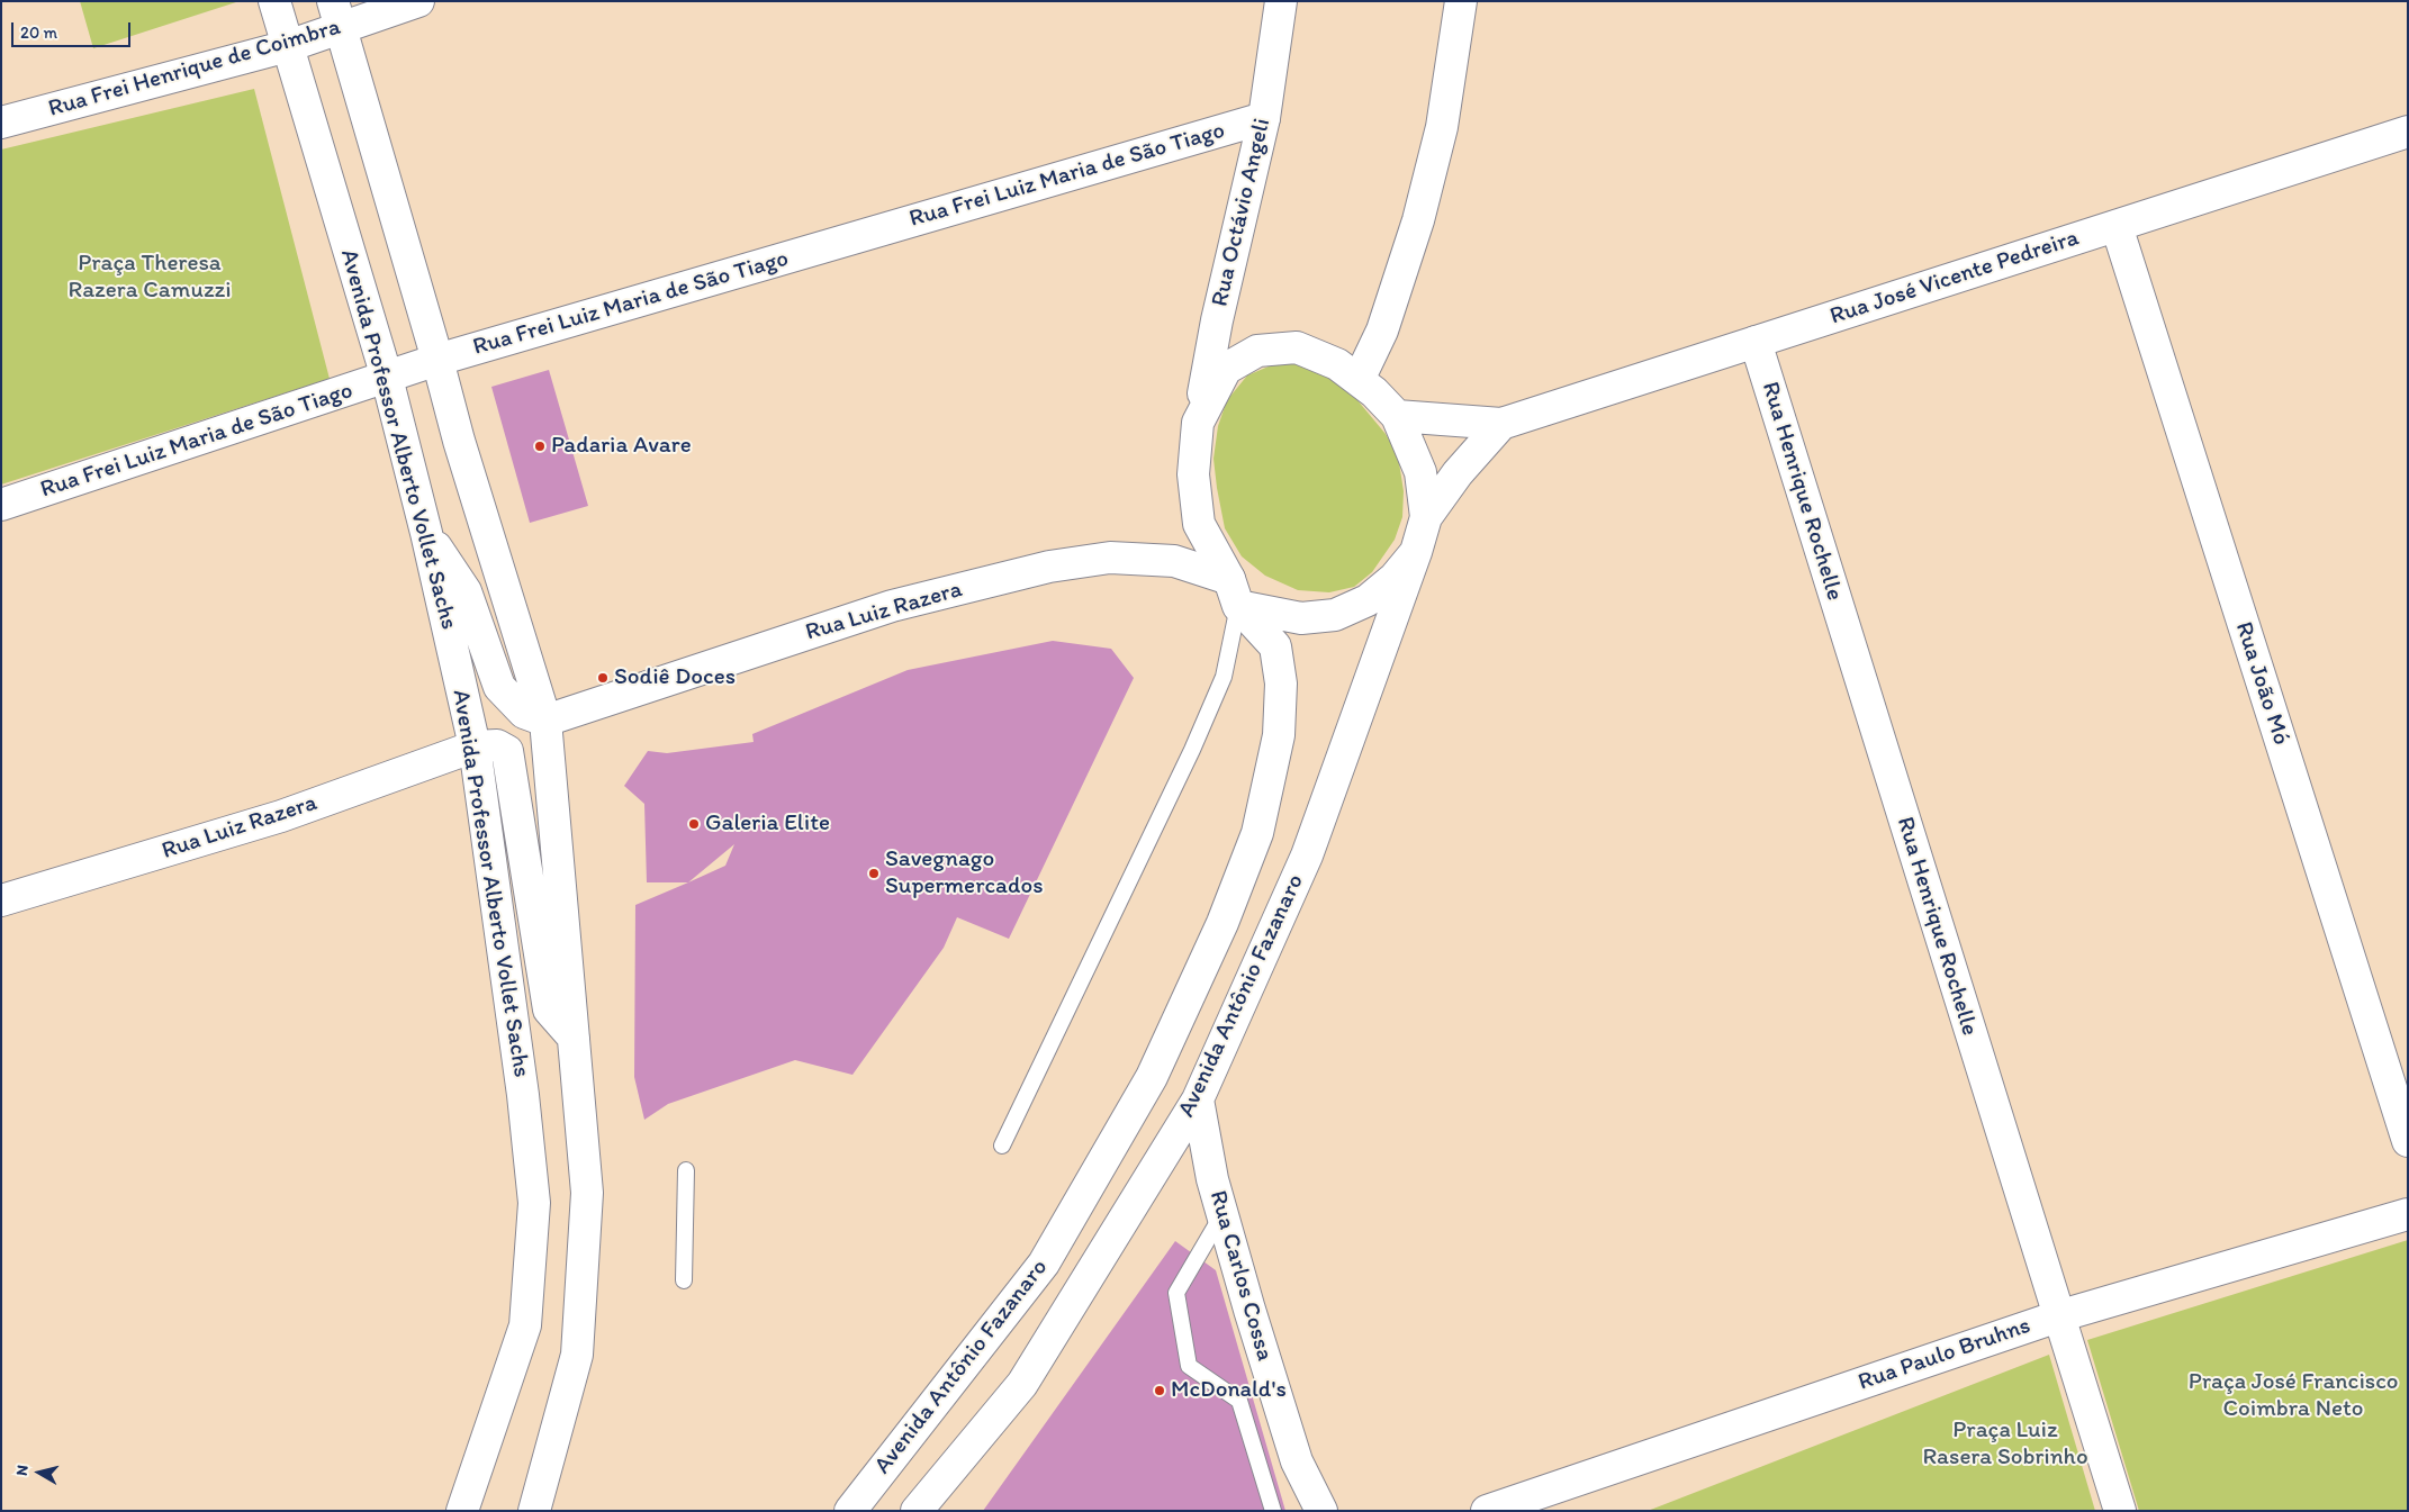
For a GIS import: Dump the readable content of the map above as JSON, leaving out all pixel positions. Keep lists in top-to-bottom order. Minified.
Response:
{"streets":{"street":["Rua Frei Henrique de Coimbra","Rua Frei Luiz Maria de São Tiago","Rua Octávio Angeli","Rua José Vicente Pedreira","Avenida Professor Alberto Vollet Sachs","Rua Henrique Rochelle","Rua Luiz Razera","Rua João Mó","Avenida Antônio Fazanaro","Rua Carlos Cossa","Rua Paulo Bruhns"]},"crossings":[["Rua Frei Henrique de Coimbra","Avenida Professor Alberto Vollet Sachs"],["Rua Frei Luiz Maria de São Tiago","Rua Octávio Angeli"],["Rua Frei Luiz Maria de São Tiago","Avenida Professor Alberto Vollet Sachs"],["Rua Octávio Angeli","Rua Luiz Razera"],["Rua Octávio Angeli","Avenida Antônio Fazanaro"],["Rua José Vicente Pedreira","Rua Henrique Rochelle"],["Rua José Vicente Pedreira","Rua João Mó"],["Avenida Professor Alberto Vollet Sachs","Rua Luiz Razera"],["Rua Henrique Rochelle","Rua Paulo Bruhns"],["Rua Luiz Razera","Avenida Antônio Fazanaro"],["Avenida Antônio Fazanaro","Rua Carlos Cossa"]],"parks":["Praça Theresa Razera Camuzzi","Praça José Francisco Coimbra Neto","Praça Luiz Rasera Sobrinho"],"places":["Padaria Avare","Sodiê Doces","Galeria Elite","Savegnago Supermercados","McDonald's"],"scale_bar":"20 m","north":"left"}
